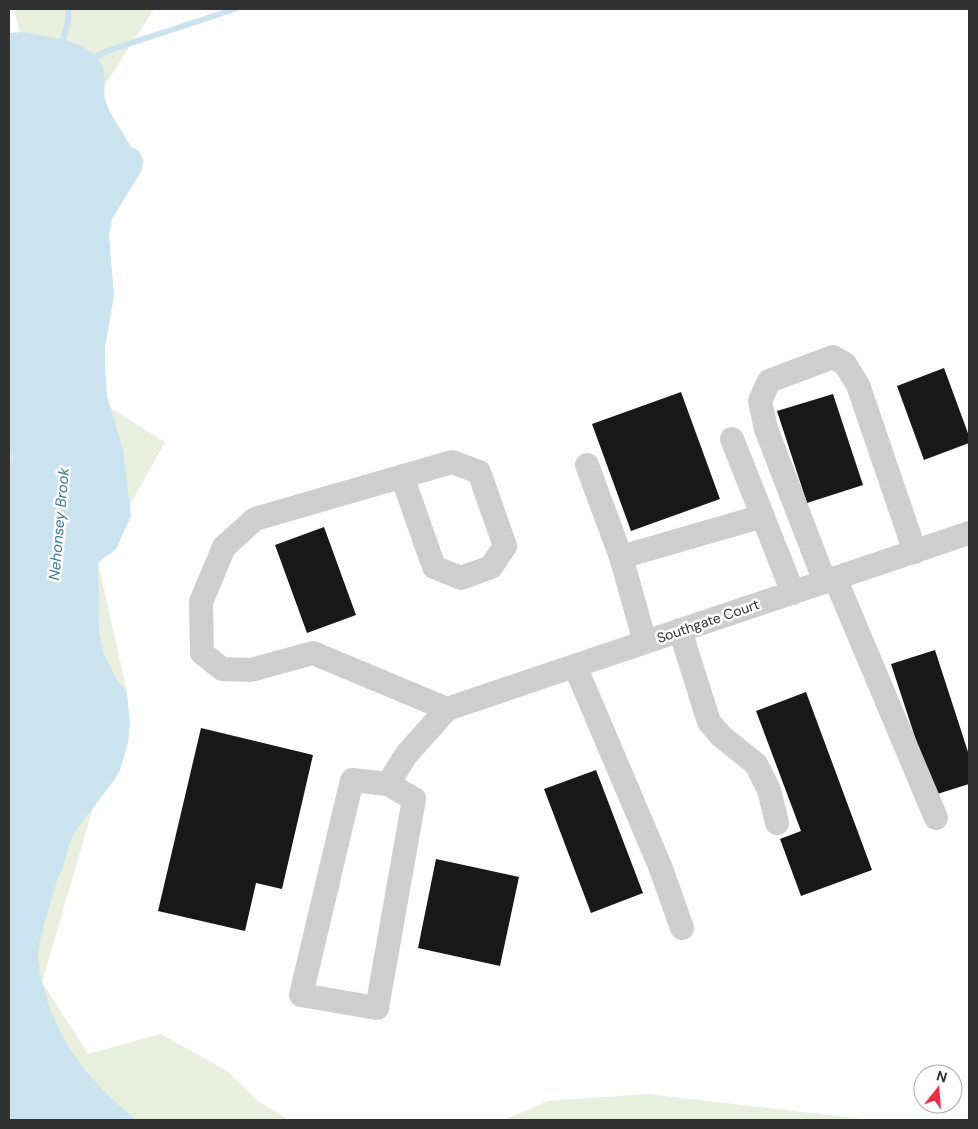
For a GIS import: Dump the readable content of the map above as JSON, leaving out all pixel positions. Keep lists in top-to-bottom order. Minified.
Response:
{"streets":{"street":["Southgate Court"]},"water":["Nehonsey Brook"],"north":"top"}
